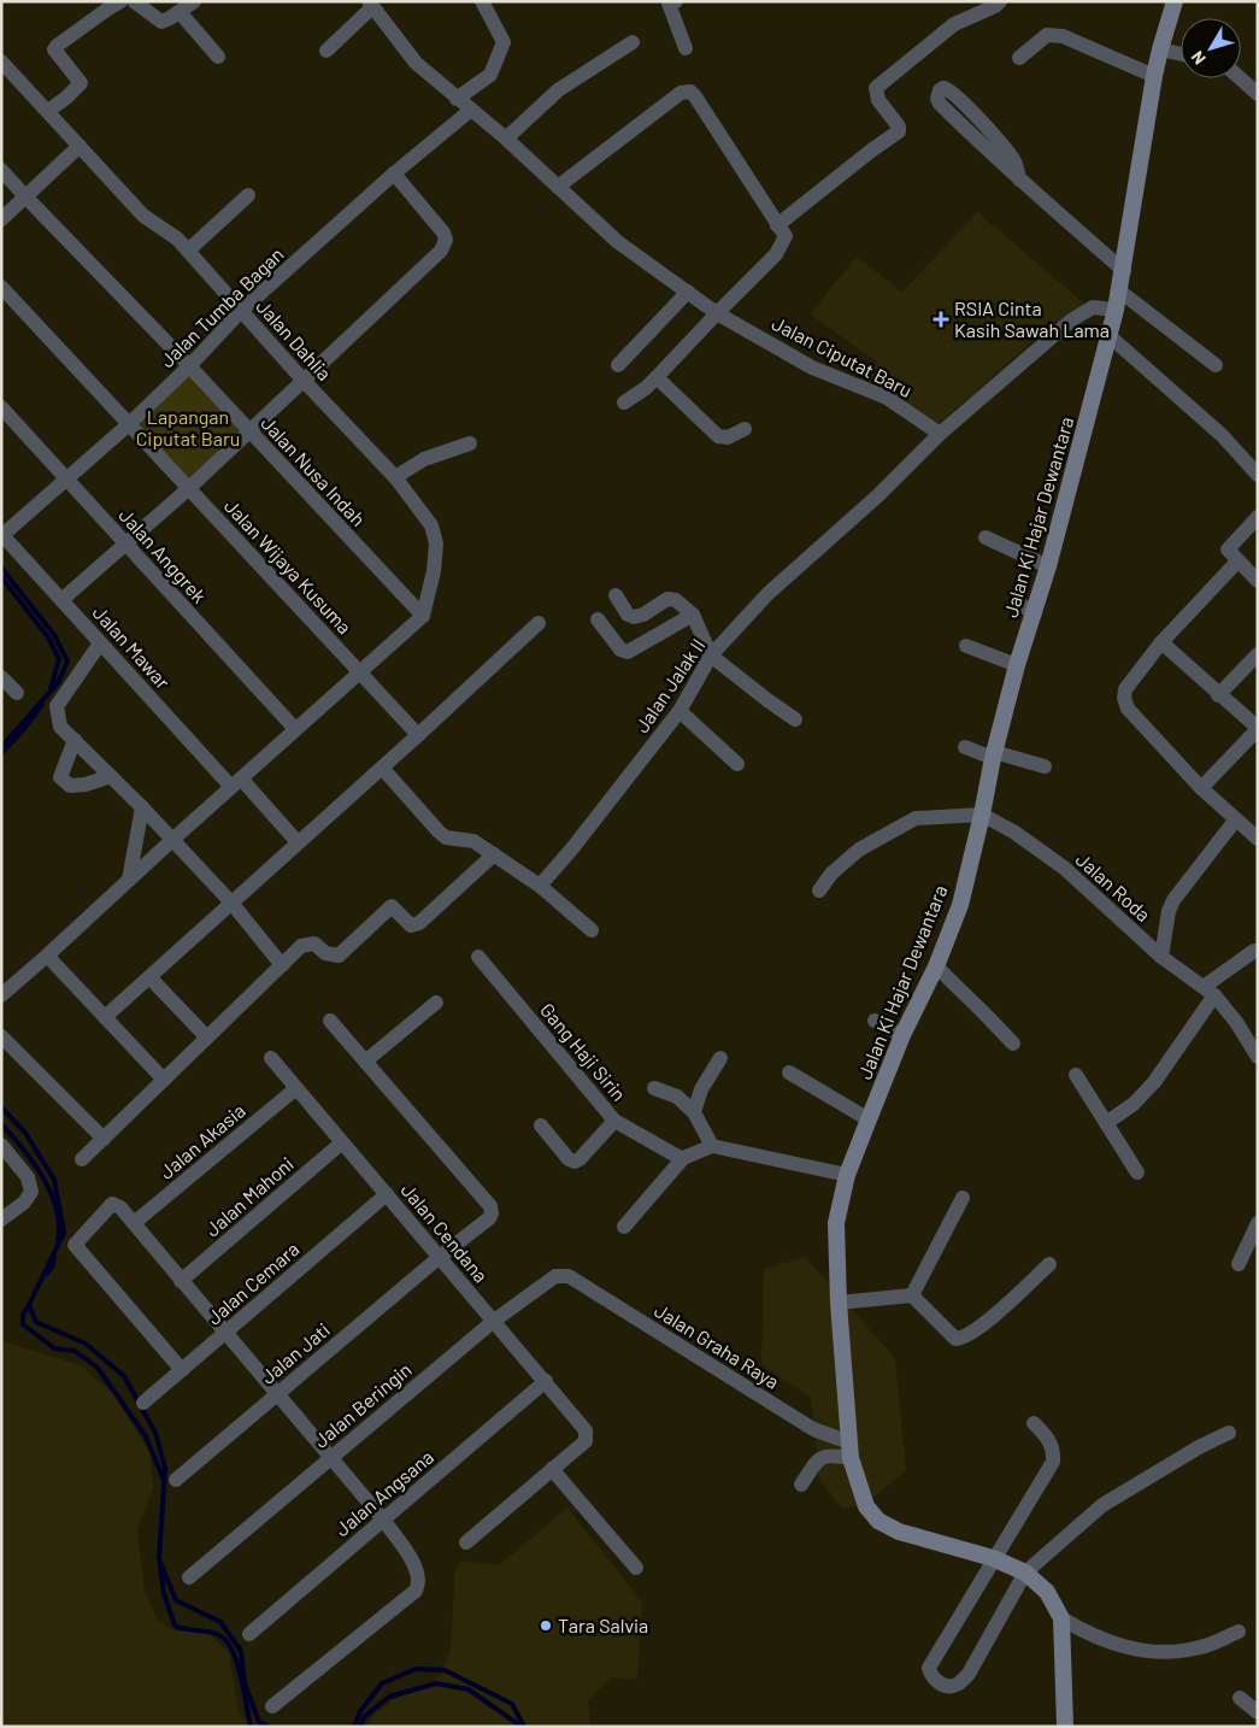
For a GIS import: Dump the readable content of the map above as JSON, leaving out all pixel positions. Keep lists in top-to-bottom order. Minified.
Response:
{"streets":{"main road":["Jalan Ki Hajar Dewantara"],"street":["Jalan Tumba Bagan","Jalan Dahlia","Jalan Ciputat Baru","Jalan Nusa Indah","Jalan Anggrek","Jalan Wijaya Kusuma","Jalan Mawar","Jalan Jalak II","Jalan Roda","Gang Haji Sirin","Jalan Akasia","Jalan Mahoni","Jalan Cendana","Jalan Cemara","Jalan Graha Raya","Jalan Jati","Jalan Beringin","Jalan Angsana"]},"crossings":[["Jalan Tumba Bagan","Jalan Dahlia"],["Jalan Tumba Bagan","Jalan Ciputat Baru"],["Jalan Tumba Bagan","Jalan Nusa Indah"],["Jalan Tumba Bagan","Jalan Anggrek"],["Jalan Tumba Bagan","Jalan Wijaya Kusuma"],["Jalan Tumba Bagan","Jalan Mawar"],["Jalan Dahlia","Jalan Nusa Indah"],["Jalan Ciputat Baru","Jalan Jalak II"],["Jalan Ki Hajar Dewantara","Jalan Roda"],["Jalan Ki Hajar Dewantara","Jalan Graha Raya"],["Jalan Akasia","Jalan Cendana"],["Jalan Mahoni","Jalan Cendana"],["Jalan Cendana","Jalan Cemara"],["Jalan Cendana","Jalan Jati"],["Jalan Cendana","Jalan Beringin"],["Jalan Cendana","Jalan Angsana"],["Jalan Graha Raya","Jalan Beringin"]],"parks":["Lapangan Ciputat Baru"],"places":{"health":["RSIA Cinta Kasih Sawah Lama"],"other":["Tara Salvia"]},"north":"bottom left"}
